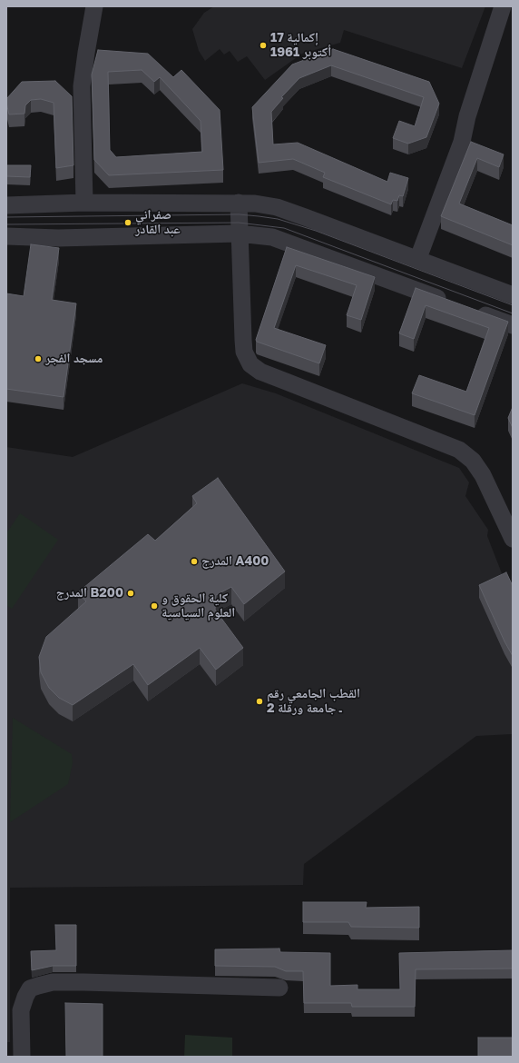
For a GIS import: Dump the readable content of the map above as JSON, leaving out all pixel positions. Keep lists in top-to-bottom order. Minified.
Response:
{"places":["إكمالية 17 أكتوبر 1961","صفراني عبد القادر","مسجد الفجر","المدرج A400","المدرج B200","كلية الحقوق و العلوم السياسية","القطب الجامعي رقم 2 ـ جامعة ورقلة"]}
